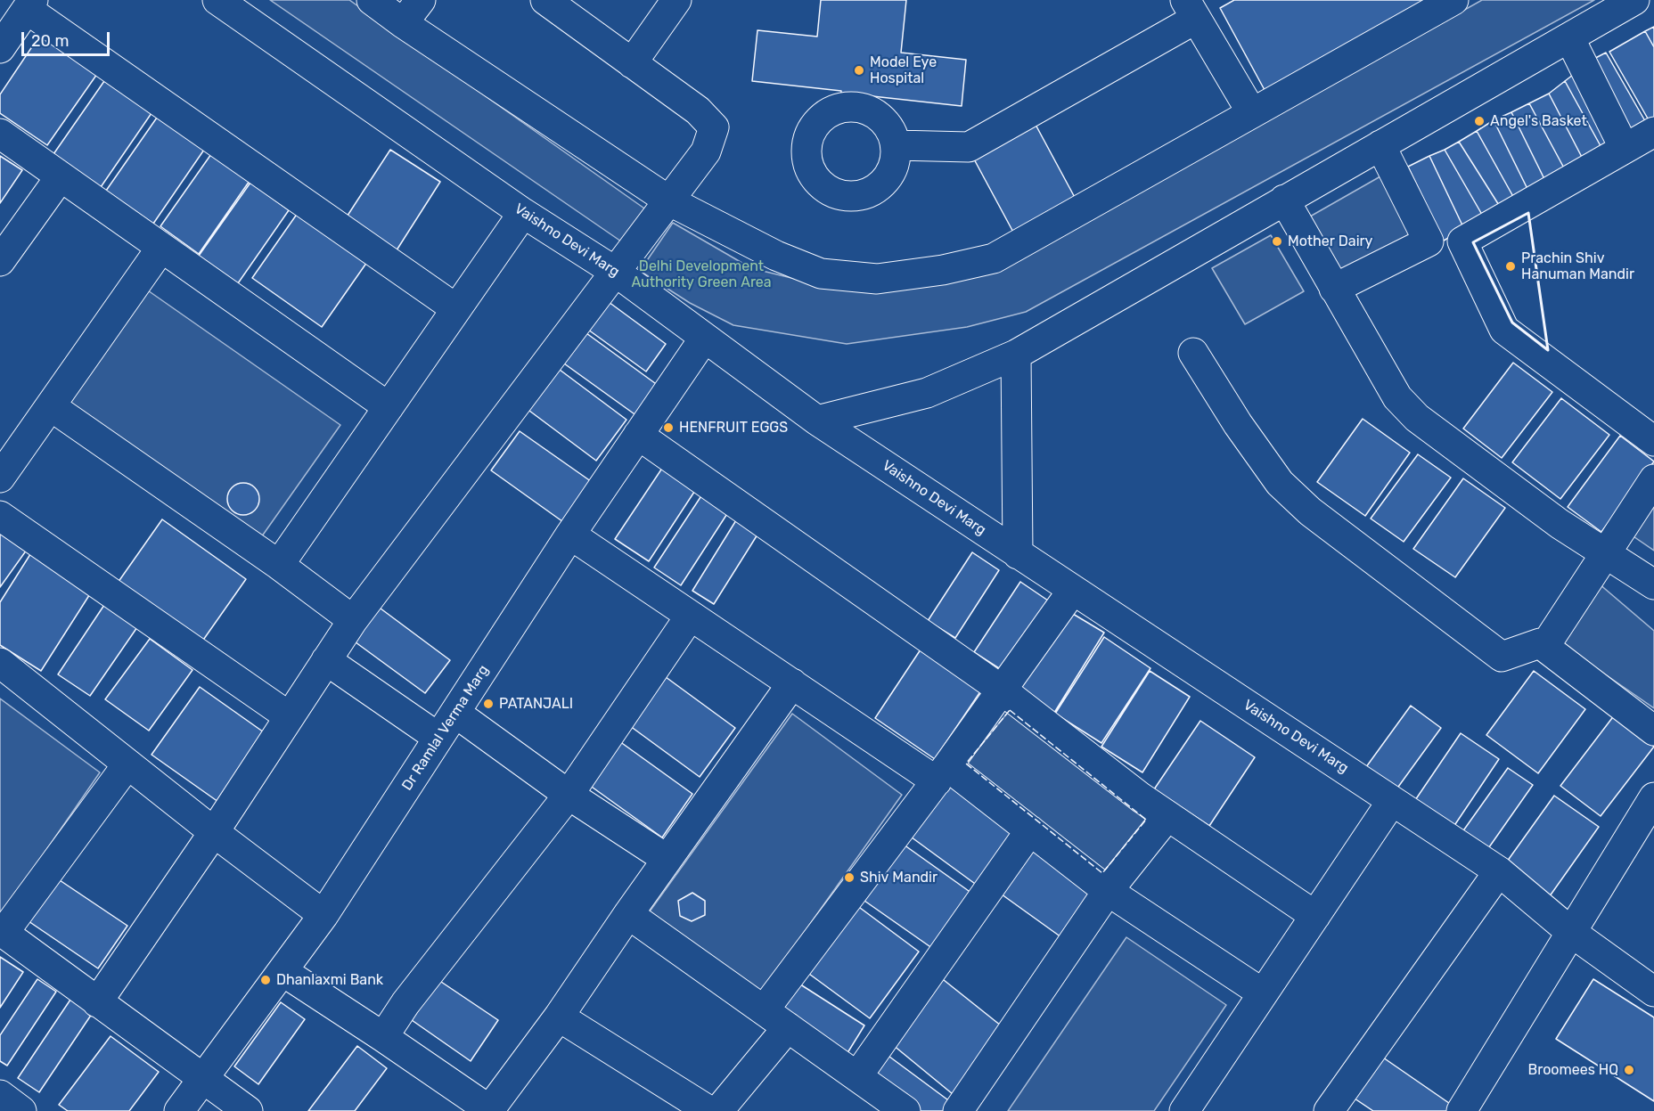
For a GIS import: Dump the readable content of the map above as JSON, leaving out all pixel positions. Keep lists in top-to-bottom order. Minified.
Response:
{"streets":{"street":["Vaishno Devi Marg","Dr Ramlal Verma Marg"]},"crossings":[["Vaishno Devi Marg","Dr Ramlal Verma Marg"]],"parks":["Delhi Development Authority Green Area"],"places":["Model Eye Hospital","Angel's Basket","Mother Dairy","Prachin Shiv Hanuman Mandir","HENFRUIT EGGS","PATANJALI","Shiv Mandir","Dhanlaxmi Bank","Broomees HQ"],"scale_bar":"20 m"}
